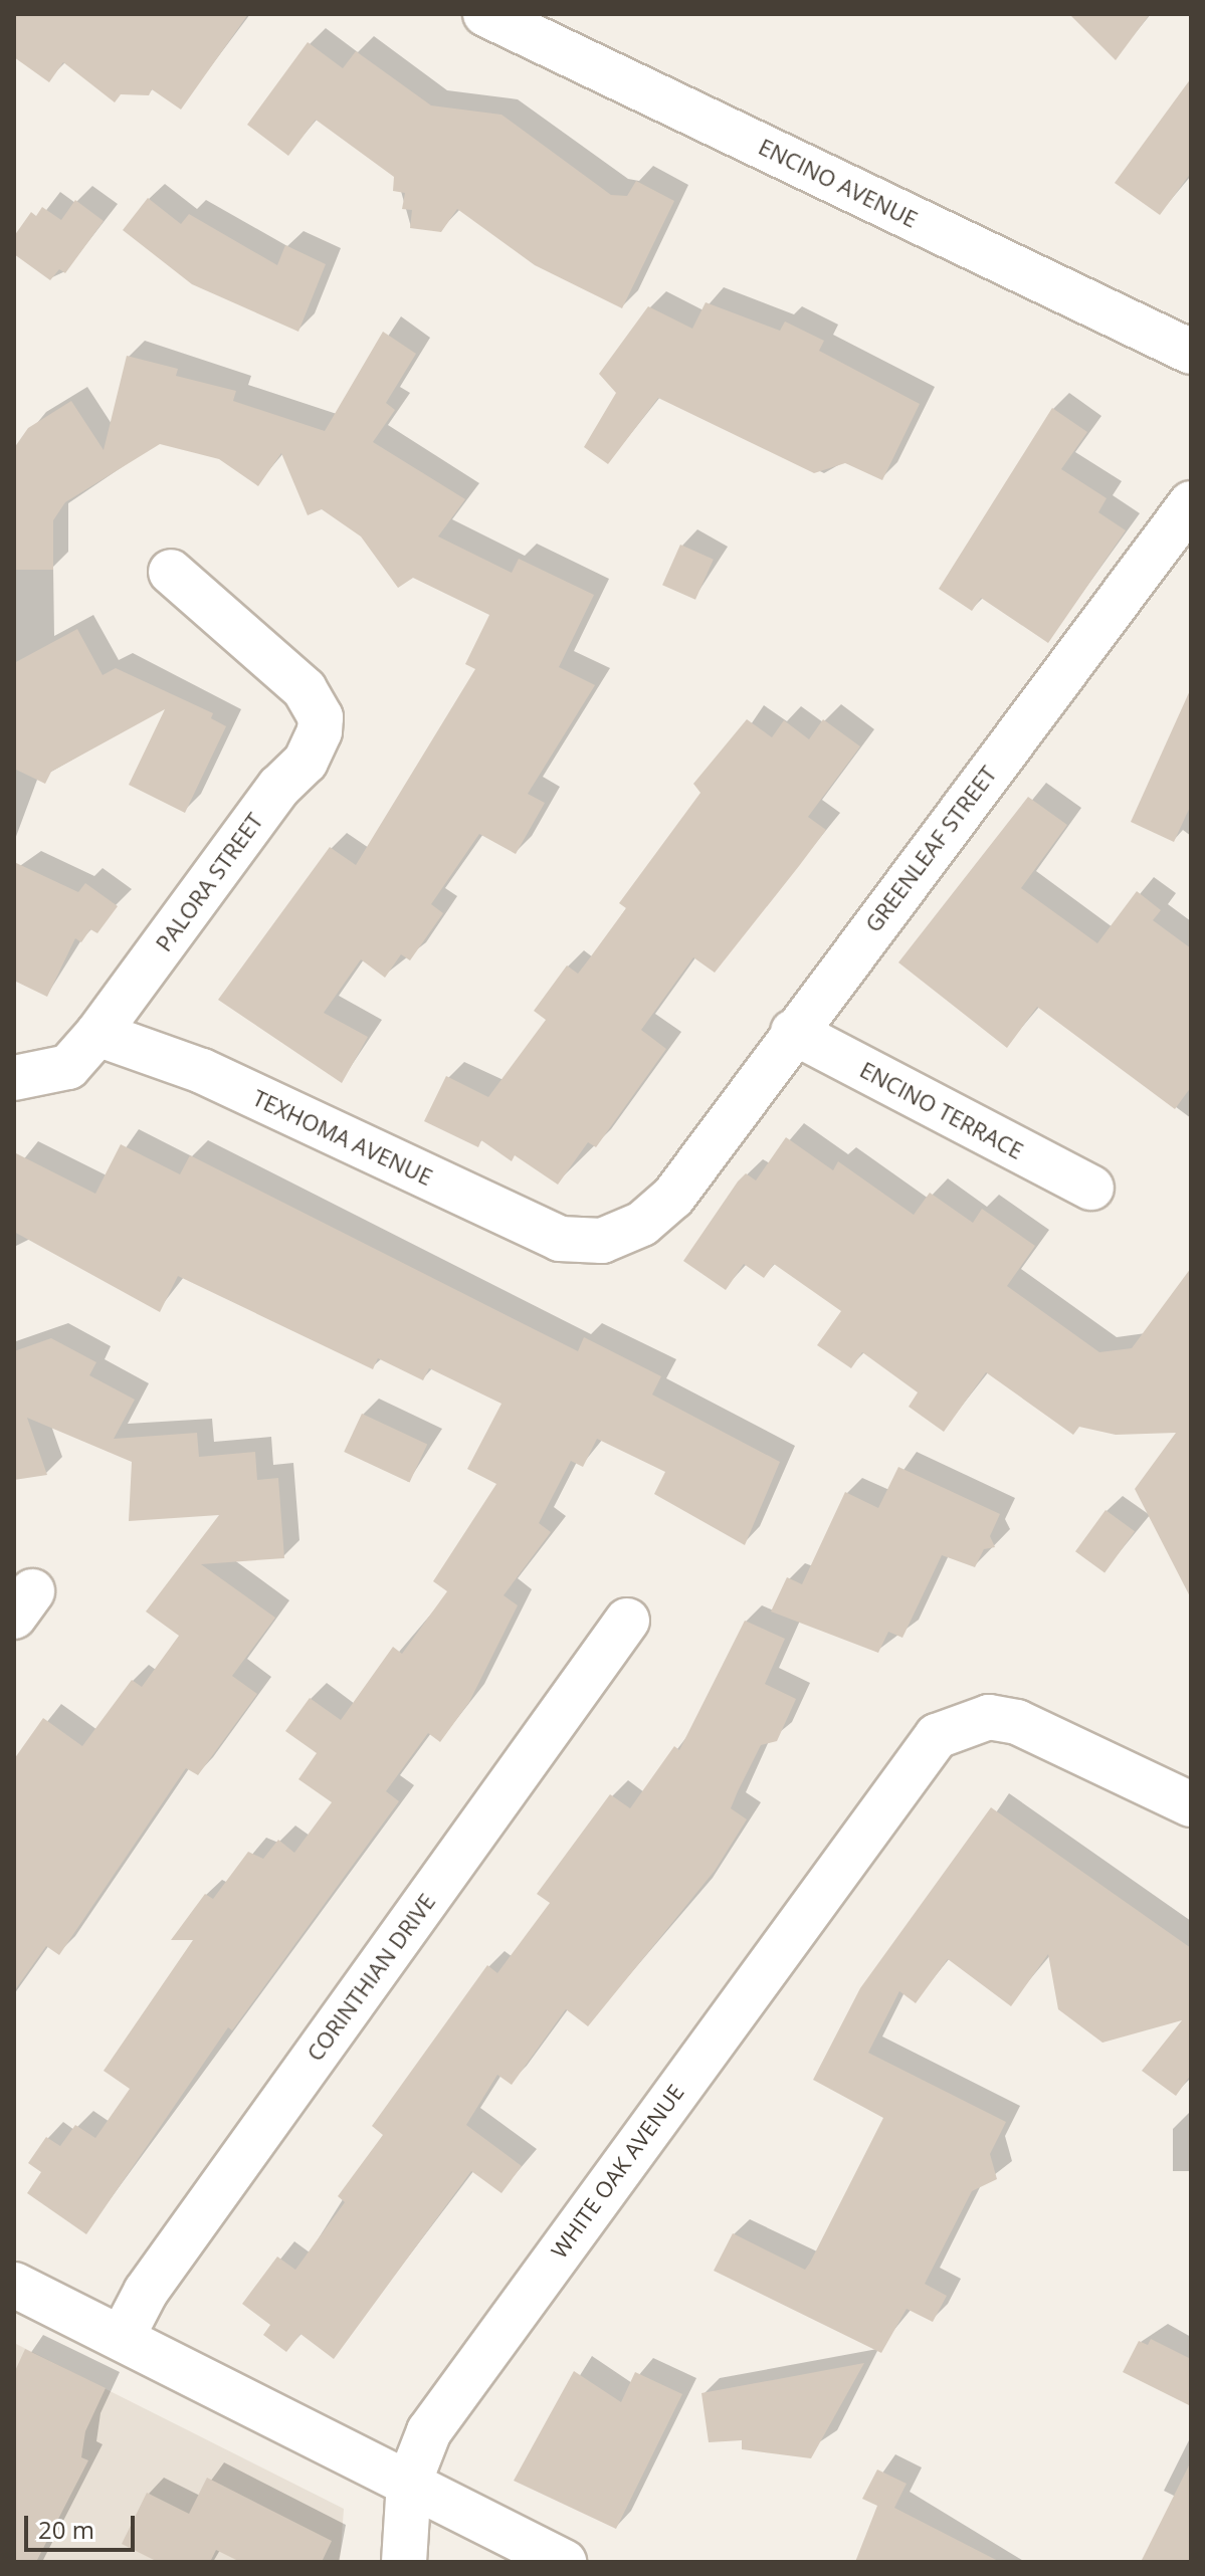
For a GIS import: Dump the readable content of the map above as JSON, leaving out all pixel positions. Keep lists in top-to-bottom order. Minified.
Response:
{"streets":{"street":["ENCINO AVENUE","GREENLEAF STREET","PALORA STREET","ENCINO TERRACE","TEXHOMA AVENUE","CORINTHIAN DRIVE","WHITE OAK AVENUE"]},"crossings":[["GREENLEAF STREET","ENCINO TERRACE"],["GREENLEAF STREET","TEXHOMA AVENUE"],["PALORA STREET","TEXHOMA AVENUE"]],"scale_bar":"20 m"}
